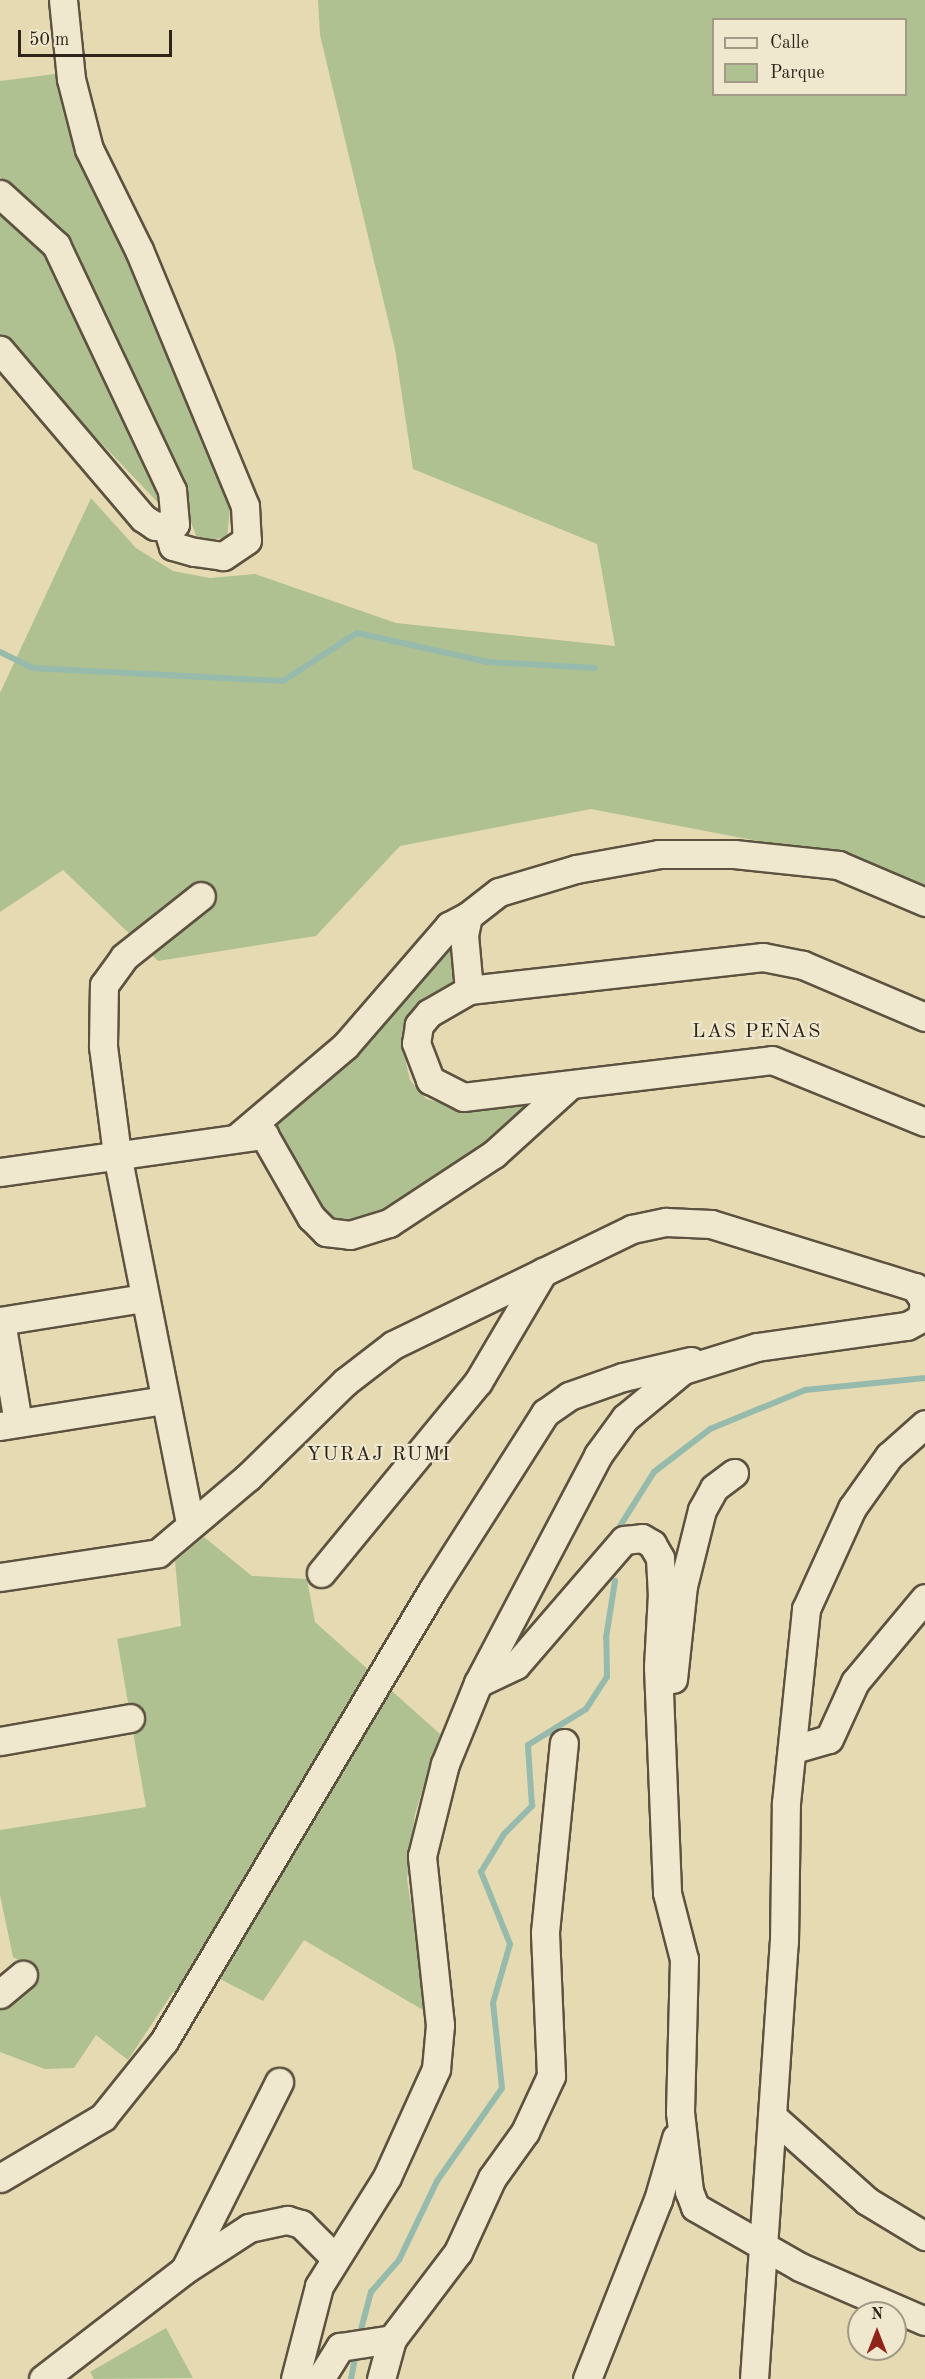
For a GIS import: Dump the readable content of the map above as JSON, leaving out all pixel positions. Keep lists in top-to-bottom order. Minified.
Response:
{"districts":["LAS PEÑAS","YURAJ RUMI"],"legend":["Calle","Parque"],"scale_bar":"50 m","north":"top"}
